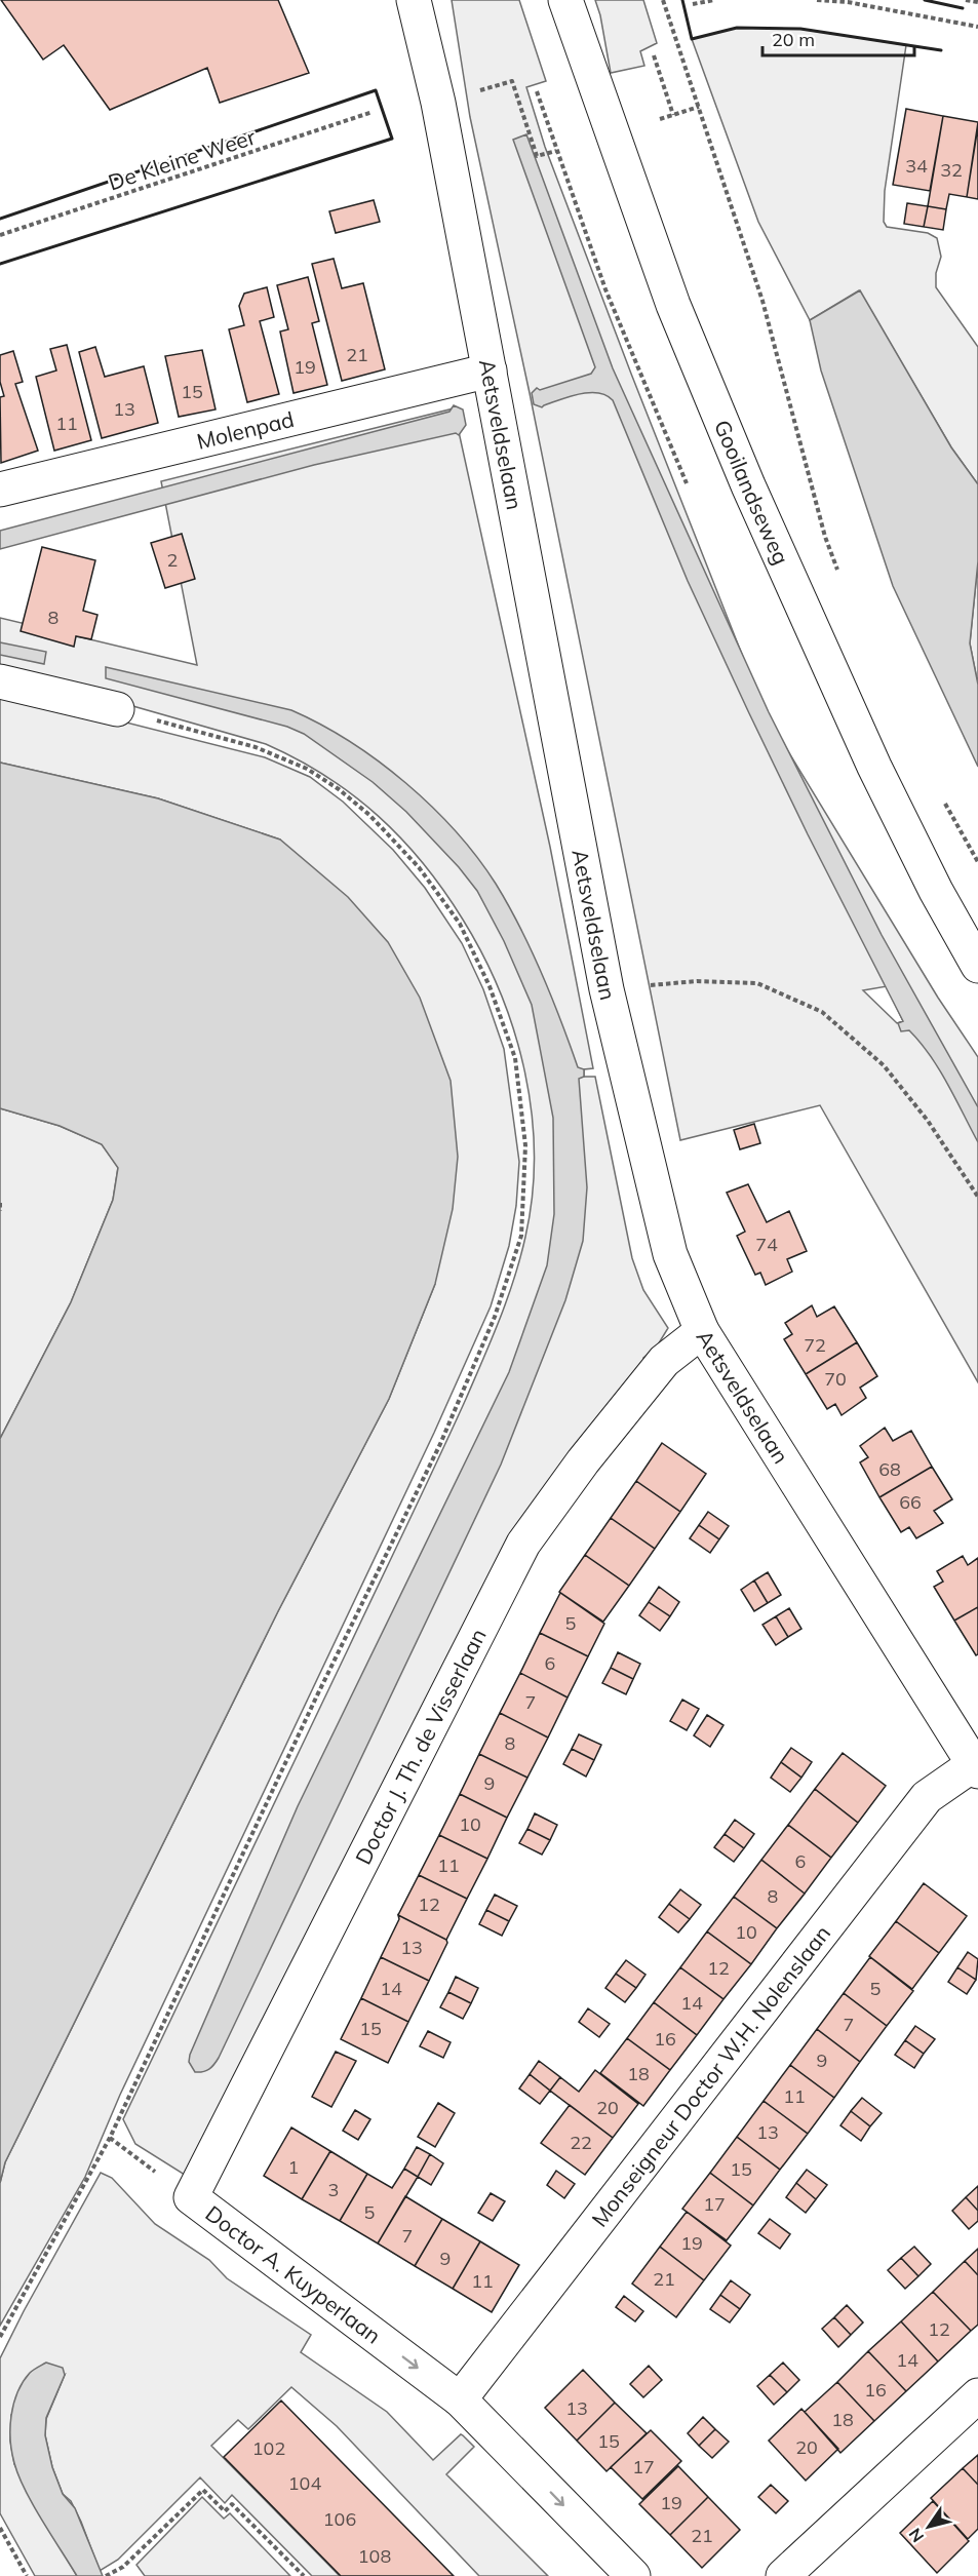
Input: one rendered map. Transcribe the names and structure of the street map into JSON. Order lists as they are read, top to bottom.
{
  "streets": {
    "street": [
      "Molenpad",
      "Aetsveldselaan",
      "Gooilandseweg",
      "Doctor J. Th. de Visserlaan",
      "Monseigneur Doctor W.H. Nolenslaan",
      "Doctor A. Kuyperlaan"
    ],
    "path": ["De Kleine Weer"]
  },
  "crossings": [
    ["Molenpad", "Aetsveldselaan"],
    ["Aetsveldselaan", "Doctor J. Th. de Visserlaan"],
    ["Aetsveldselaan", "Monseigneur Doctor W.H. Nolenslaan"],
    ["Doctor J. Th. de Visserlaan", "Doctor A. Kuyperlaan"],
    ["Monseigneur Doctor W.H. Nolenslaan", "Doctor A. Kuyperlaan"]
  ],
  "one_way": ["Doctor A. Kuyperlaan"],
  "house_numbers": [
    "34",
    "32",
    "21",
    "19",
    "15",
    "13",
    "11",
    "2",
    "8",
    "74",
    "72",
    "70",
    "68",
    "66",
    "5",
    "6",
    "7",
    "8",
    "9",
    "10",
    "6",
    "11",
    "8",
    "12",
    "10",
    "13",
    "12",
    "14",
    "5",
    "14",
    "7",
    "15",
    "16",
    "9",
    "18",
    "11",
    "20",
    "13",
    "22",
    "1",
    "15",
    "3",
    "17",
    "5",
    "7",
    "19",
    "9",
    "21",
    "11",
    "12",
    "14",
    "16",
    "13",
    "18",
    "15",
    "20",
    "102",
    "17",
    "104",
    "19",
    "106",
    "21",
    "108"
  ],
  "scale_bar": "20 m",
  "north": "bottom left"
}
